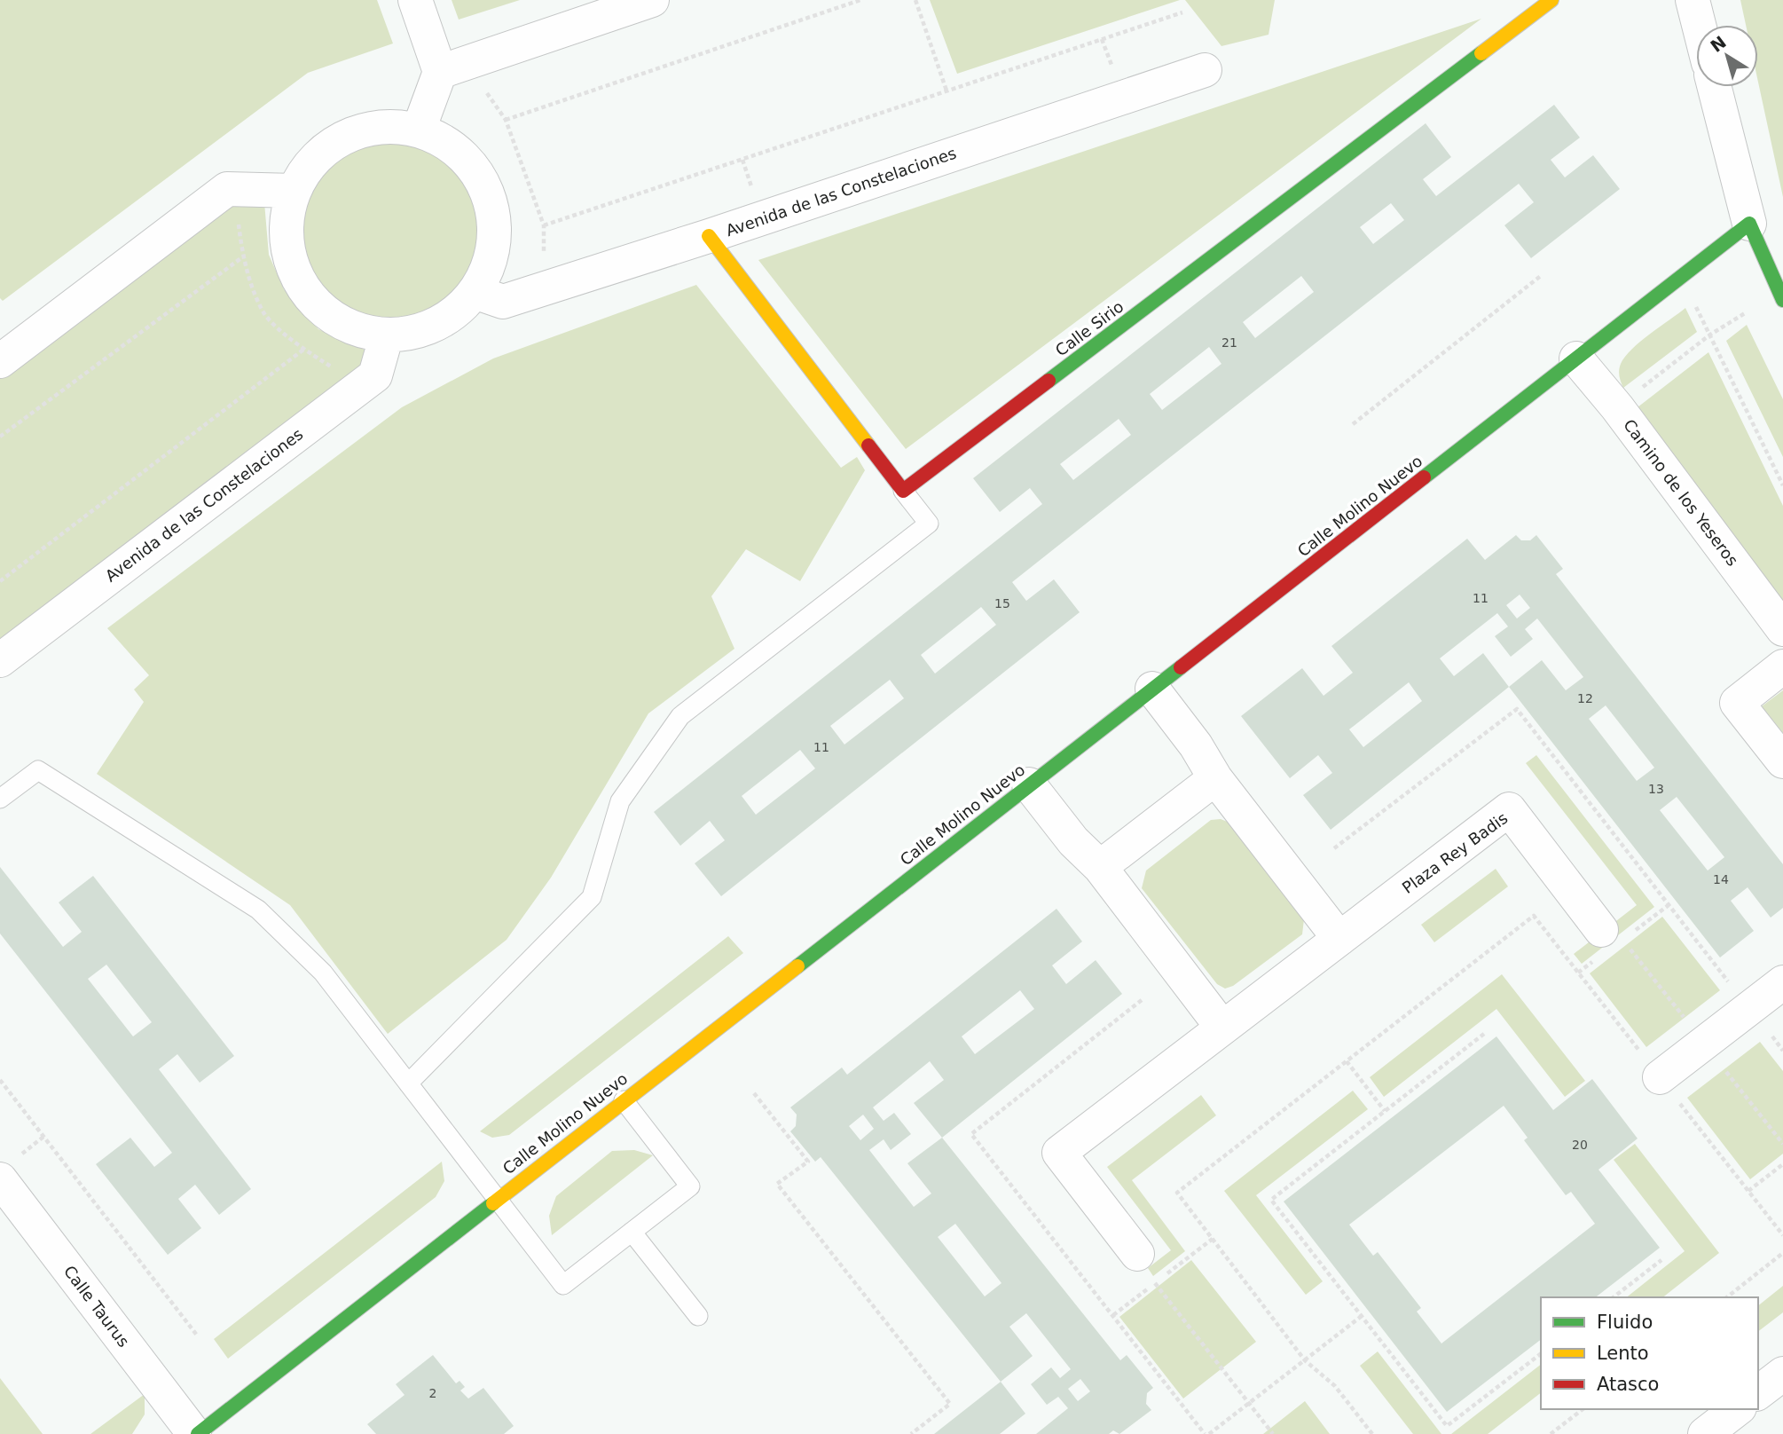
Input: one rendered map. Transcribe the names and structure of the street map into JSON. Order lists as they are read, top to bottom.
{
  "streets": {
    "street": [
      "Avenida de las Constelaciones",
      "Calle Sirio",
      "Camino de los Yeseros",
      "Calle Molino Nuevo",
      "Plaza Rey Badis",
      "Calle Taurus"
    ]
  },
  "crossings": [
    ["Camino de los Yeseros", "Calle Molino Nuevo"],
    ["Calle Molino Nuevo", "Calle Taurus"]
  ],
  "house_numbers": [
    "21",
    "11",
    "15",
    "12",
    "11",
    "13",
    "14",
    "20",
    "2"
  ],
  "legend": ["Fluido", "Lento", "Atasco"],
  "north": "top left"
}
